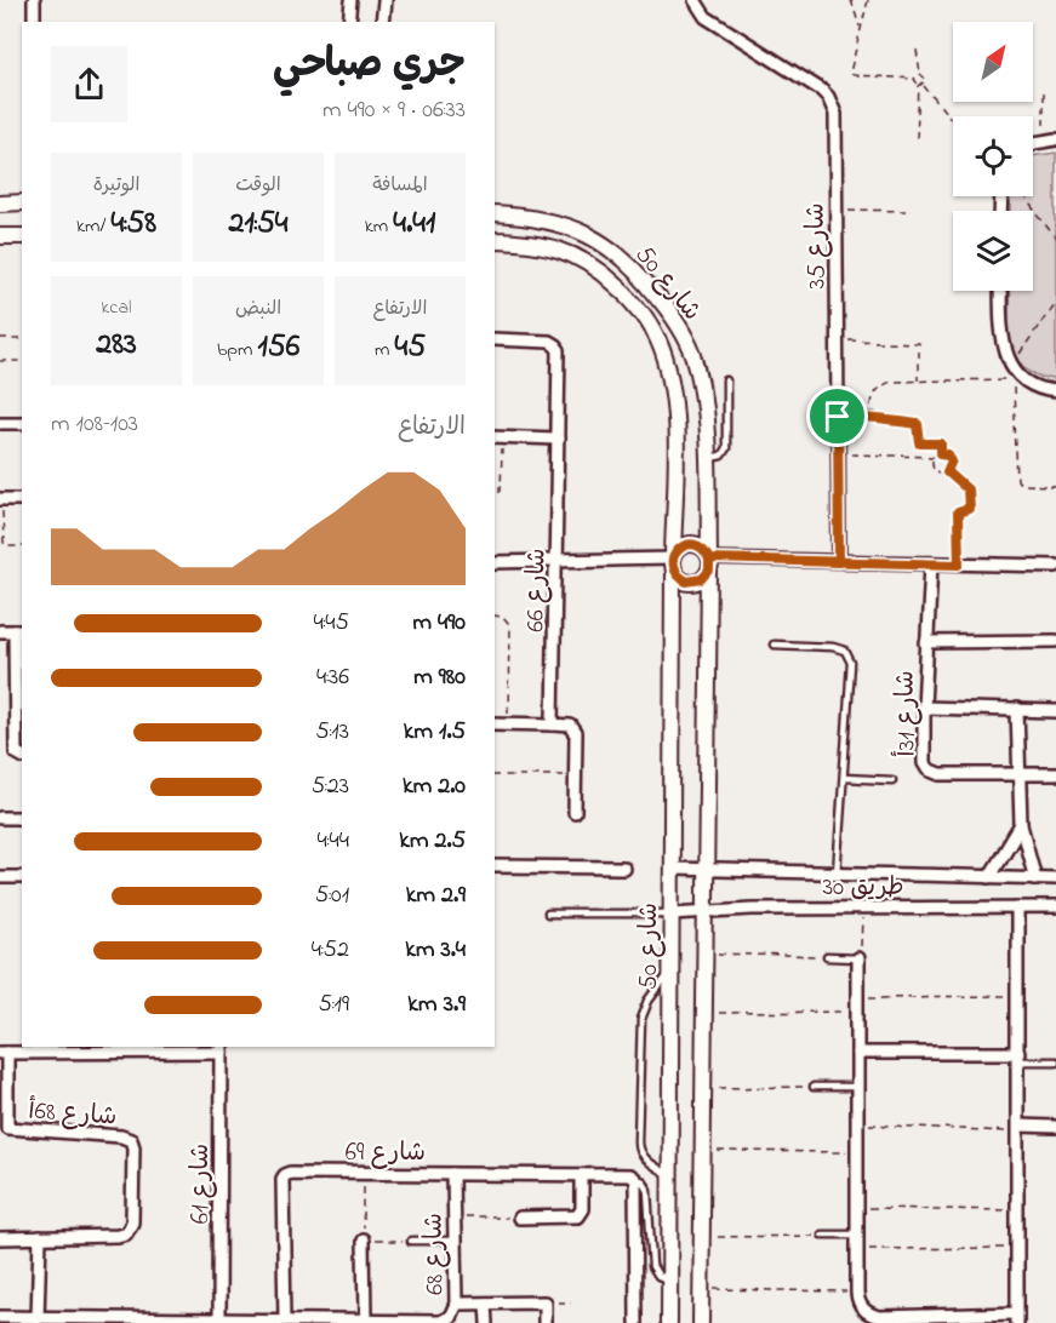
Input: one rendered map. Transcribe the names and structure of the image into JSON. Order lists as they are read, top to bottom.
{
  "streets": {
    "street": [
      "شارع 35",
      "شارع 50",
      "شارع 66",
      "شارع 31أ",
      "طريق 30",
      "شارع 68أ",
      "شارع 69",
      "شارع 61",
      "شارع 68"
    ]
  },
  "crossings": [
    ["شارع 50", "طريق 30"],
    ["شارع 69", "شارع 68"],
    ["شارع 61", "شارع 68"]
  ],
  "north": "top right",
  "page": {
    "heading": ["جري صباحي", "06:33 · 9 × 490 m"],
    "stats": [
      ["المسافة", "4.41 km"],
      ["الوقت", "21:54"],
      ["الوتيرة", "4:58 /km"],
      ["الارتفاع", "45 m"],
      ["النبض", "156 bpm"],
      ["kcal", "283"]
    ],
    "chart": ["الارتفاع", "103–108 m"],
    "list": [
      {
        "name": "490 m",
        "note": "4:45"
      },
      {
        "name": "980 m",
        "note": "4:36"
      },
      {
        "name": "1.5 km",
        "note": "5:13"
      },
      {
        "name": "2.0 km",
        "note": "5:23"
      },
      {
        "name": "2.5 km",
        "note": "4:44"
      },
      {
        "name": "2.9 km",
        "note": "5:01"
      },
      {
        "name": "3.4 km",
        "note": "4:52"
      },
      {
        "name": "3.9 km",
        "note": "5:19"
      }
    ]
  }
}
